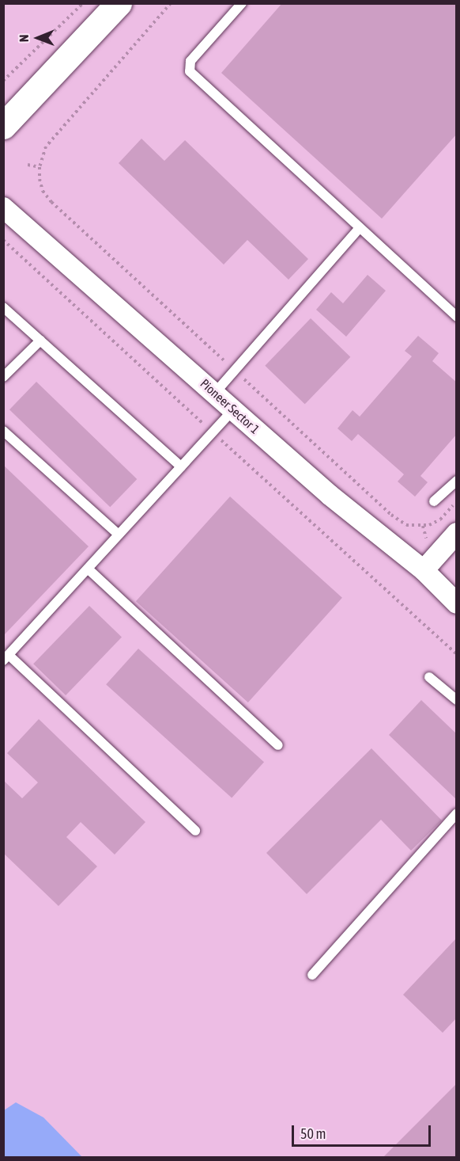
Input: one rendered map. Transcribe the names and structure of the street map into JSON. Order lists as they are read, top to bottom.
{
  "streets": {
    "street": ["Pioneer Sector 1"]
  },
  "scale_bar": "50 m",
  "north": "left"
}
